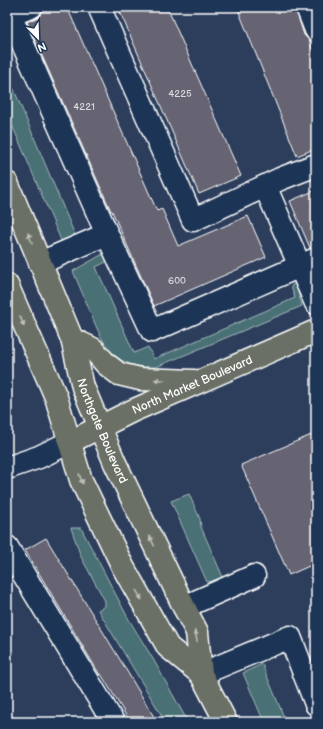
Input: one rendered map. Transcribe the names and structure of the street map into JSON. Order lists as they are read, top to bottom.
{
  "streets": {
    "main road": ["North Market Boulevard", "Northgate Boulevard"]
  },
  "crossings": [
    ["North Market Boulevard", "Northgate Boulevard"]
  ],
  "house_numbers": ["4225", "4221", "600"],
  "north": "bottom right"
}
